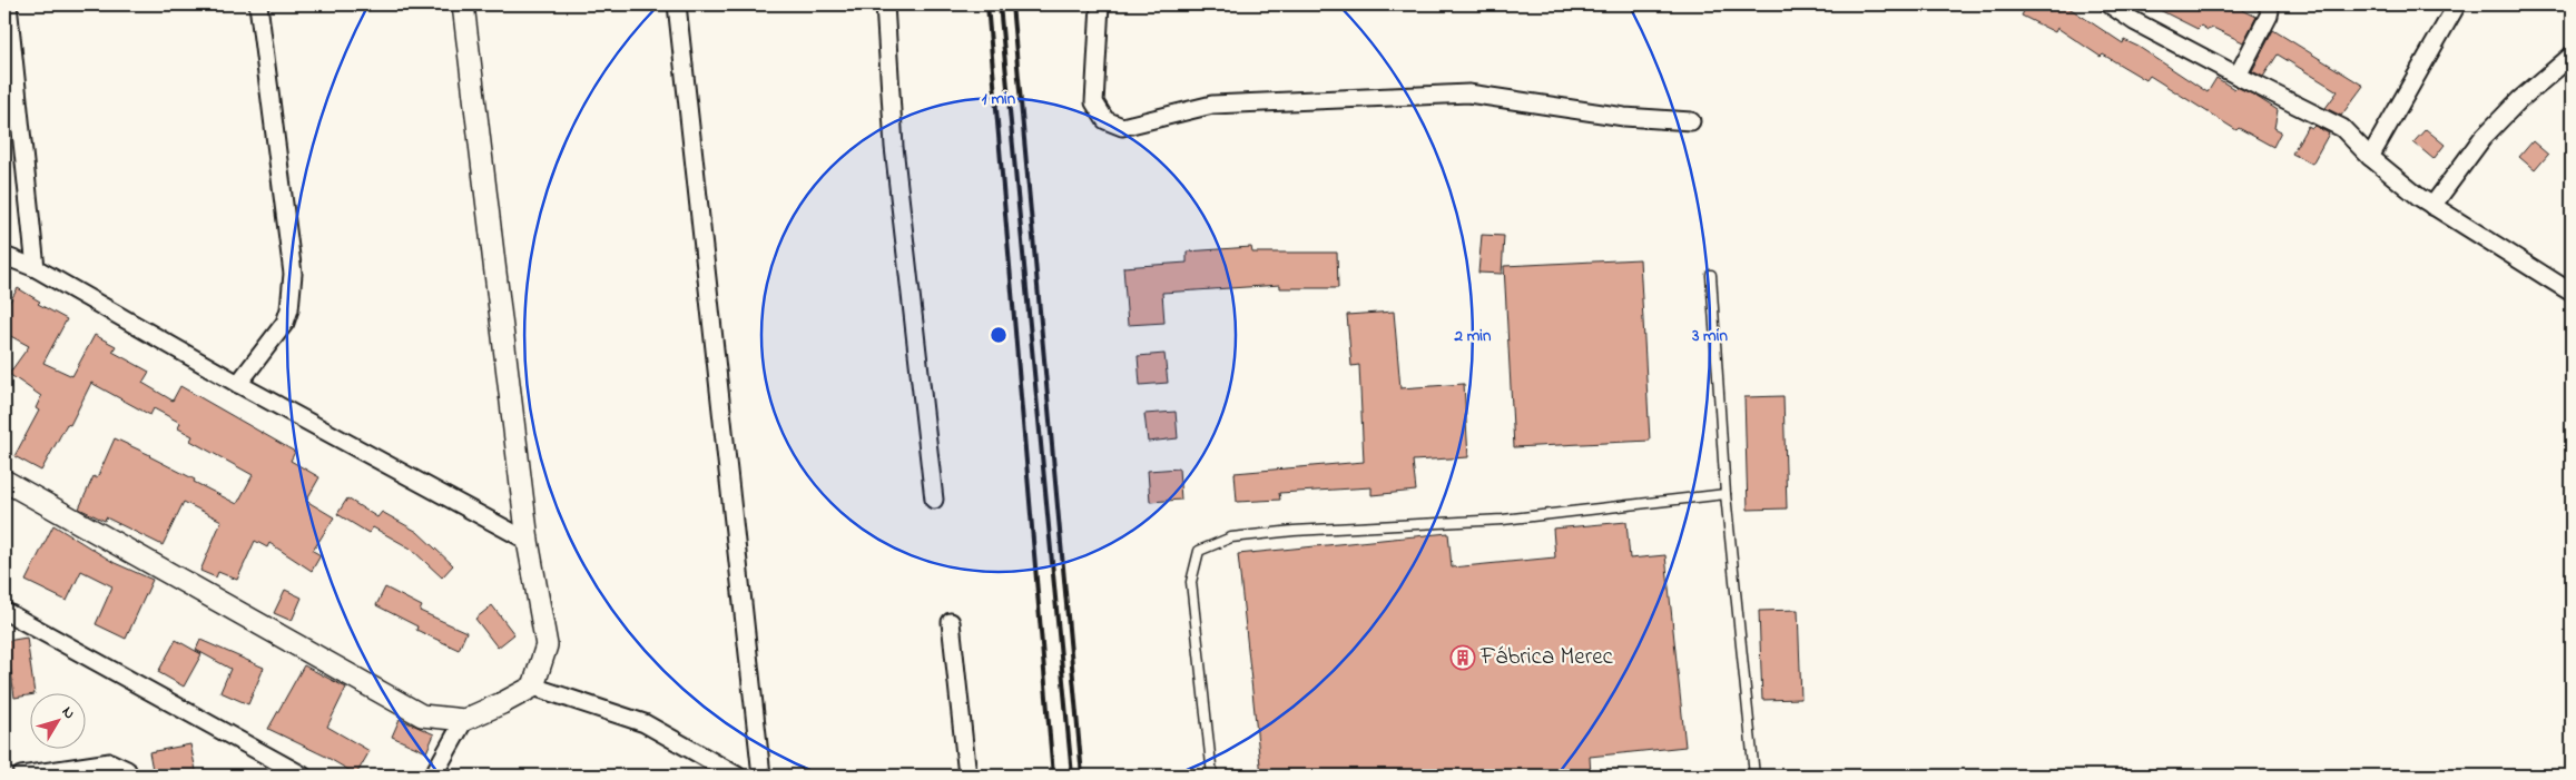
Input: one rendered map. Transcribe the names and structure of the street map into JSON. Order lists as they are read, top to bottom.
{
  "places": {
    "building": ["Fábrica Merec"]
  },
  "north": "top right",
  "rings": ["1 min", "2 min", "3 min"]
}
